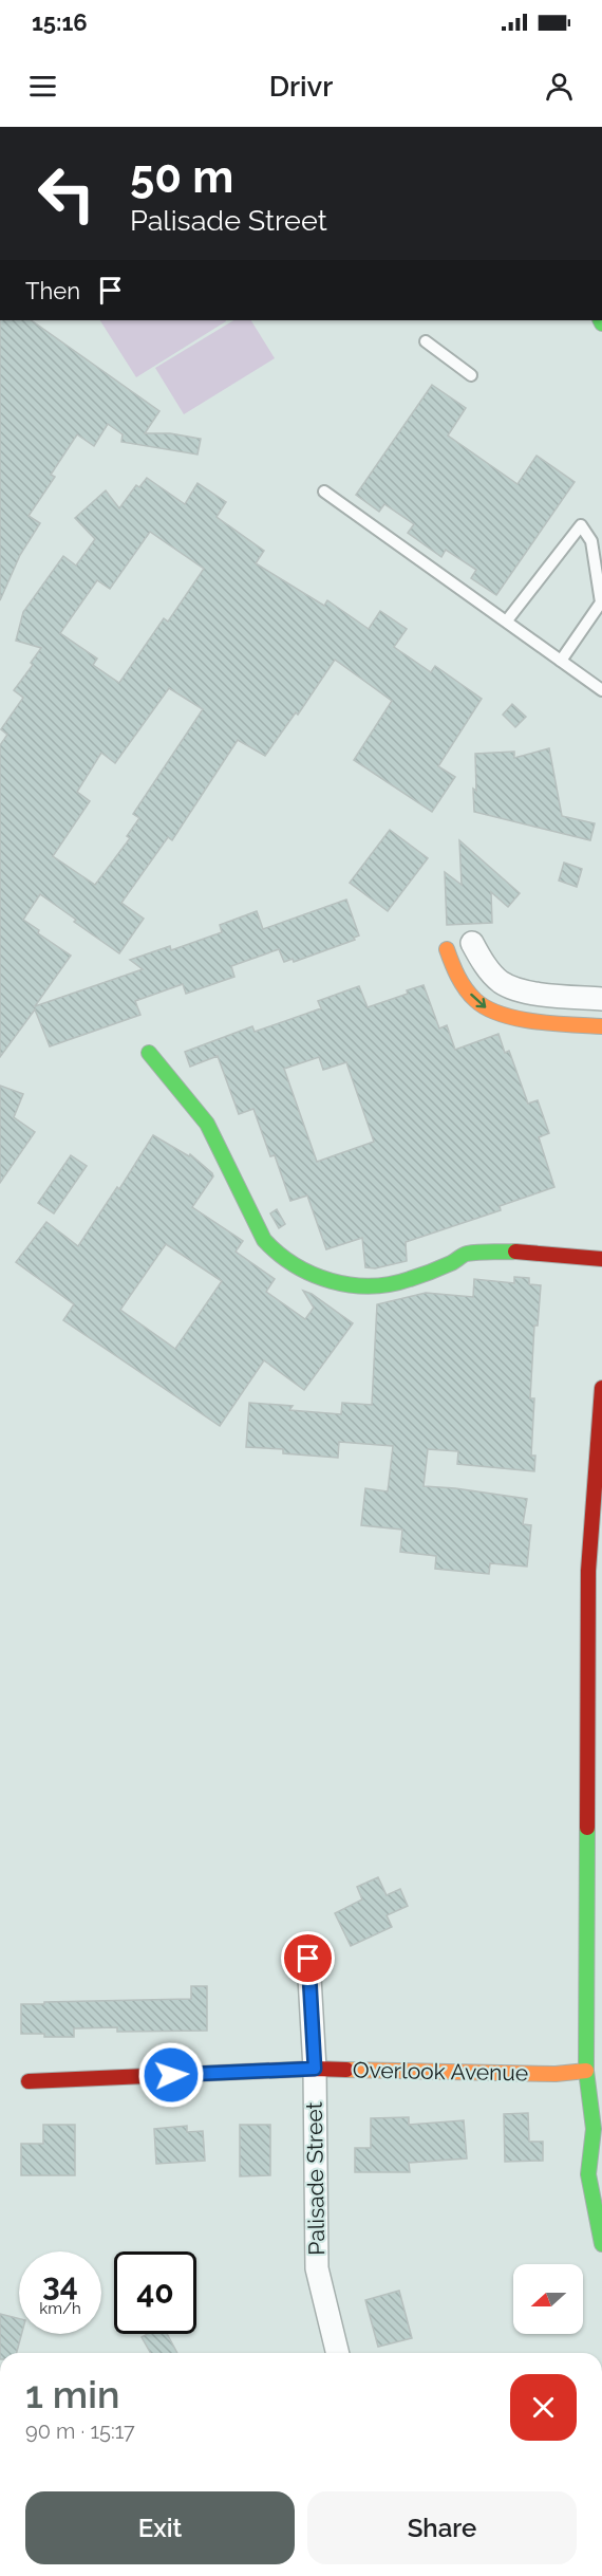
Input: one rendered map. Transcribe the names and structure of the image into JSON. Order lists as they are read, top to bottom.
{
  "streets": {
    "street": ["Overlook Avenue", "Palisade Street"]
  },
  "crossings": [
    ["Overlook Avenue", "Palisade Street"]
  ],
  "north": "left",
  "page": {
    "status": "15:16",
    "header": "Drivr",
    "turn": ["50 m", "Palisade Street"],
    "then": "Then",
    "speed": "34 km/h",
    "limit": "40",
    "heading": ["1 min", "90 m · 15:17"],
    "buttons": ["Exit", "Share"]
  }
}
